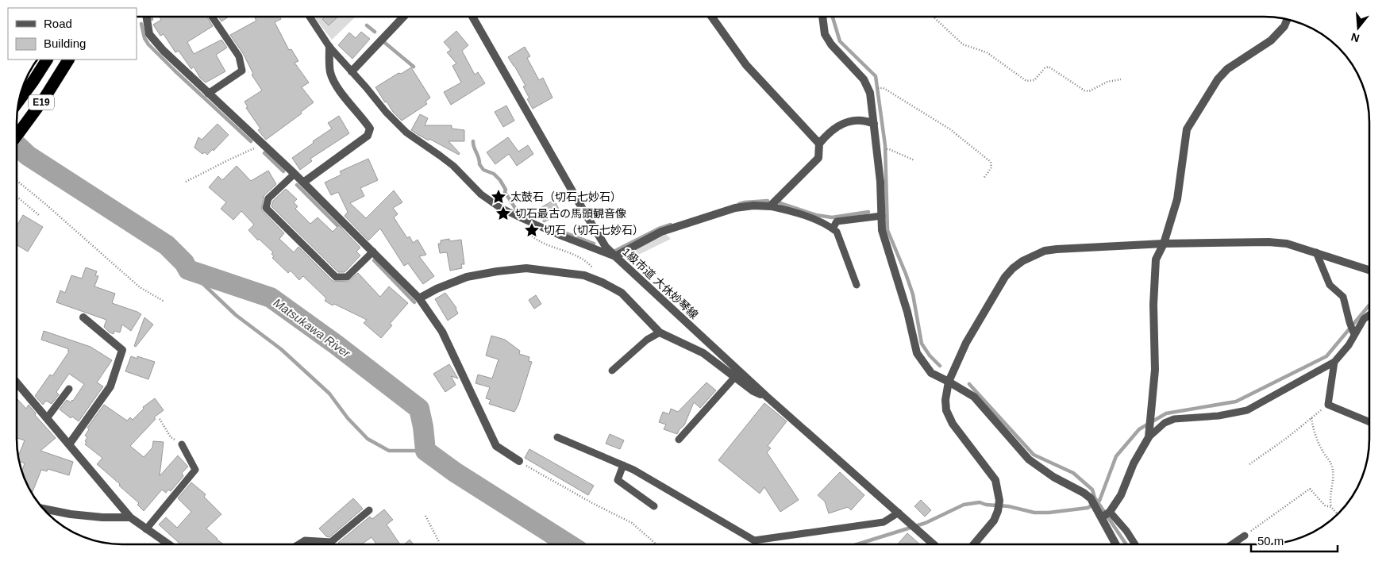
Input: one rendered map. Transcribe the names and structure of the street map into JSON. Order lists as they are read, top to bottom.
{
  "streets": {
    "highway": ["E19"],
    "street": ["1級市道 大休妙琴線"]
  },
  "water": ["Matsukawa River"],
  "places": {
    "place": ["太鼓石（切石七妙石）", "切石最古の馬頭観音像", "切石（切石七妙石）"]
  },
  "legend": ["Road", "Building"],
  "scale_bar": "50 m",
  "north": "bottom"
}
